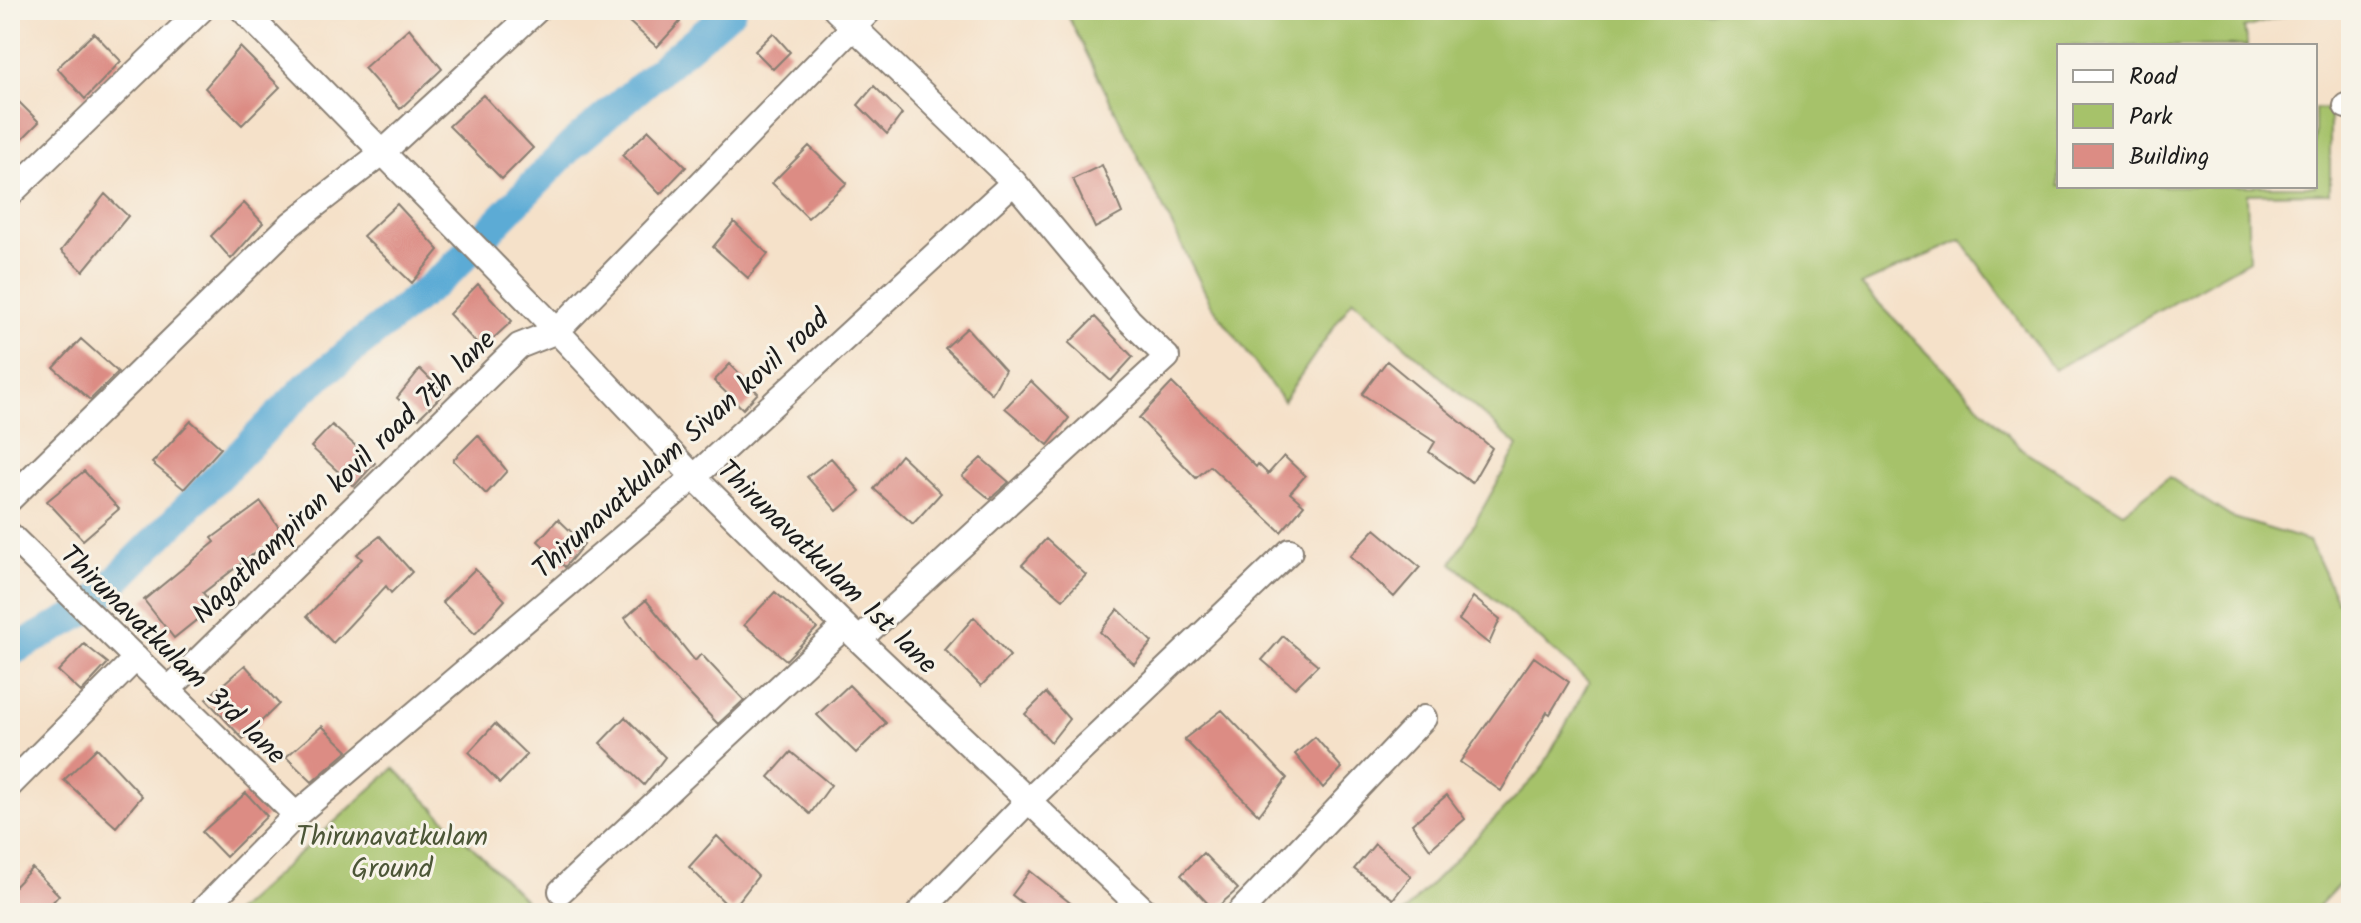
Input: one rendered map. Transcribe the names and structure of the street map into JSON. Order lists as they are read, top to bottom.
{
  "streets": {
    "street": [
      "Thirunavatkulam Sivan kovil road",
      "Nagathampiran kovil road 7th lane",
      "Thirunavatkulam 1st lane",
      "Thirunavatkulam 3rd lane"
    ]
  },
  "crossings": [
    ["Thirunavatkulam Sivan kovil road", "Thirunavatkulam 1st lane"],
    ["Thirunavatkulam Sivan kovil road", "Thirunavatkulam 3rd lane"],
    ["Nagathampiran kovil road 7th lane", "Thirunavatkulam 1st lane"],
    ["Nagathampiran kovil road 7th lane", "Thirunavatkulam 3rd lane"]
  ],
  "parks": ["Thirunavatkulam Ground"],
  "legend": ["Road", "Park", "Building"]
}
